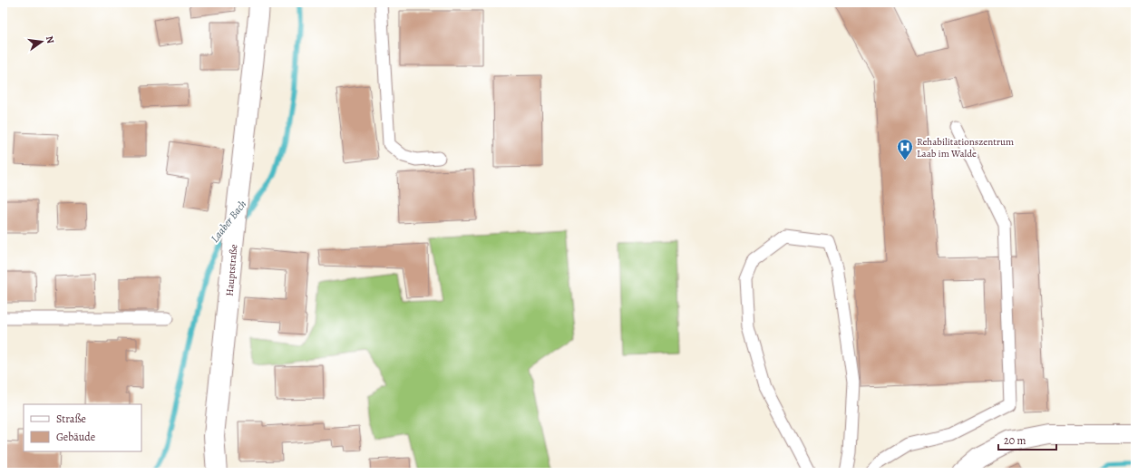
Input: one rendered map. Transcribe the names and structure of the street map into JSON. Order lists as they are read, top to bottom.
{
  "streets": {
    "street": ["Hauptstraße"]
  },
  "water": ["Laaber Bach"],
  "places": {
    "hospital": ["Rehabilitationszentrum Laab im Walde"]
  },
  "legend": ["Straße", "Gebäude"],
  "scale_bar": "20 m",
  "north": "right"
}
